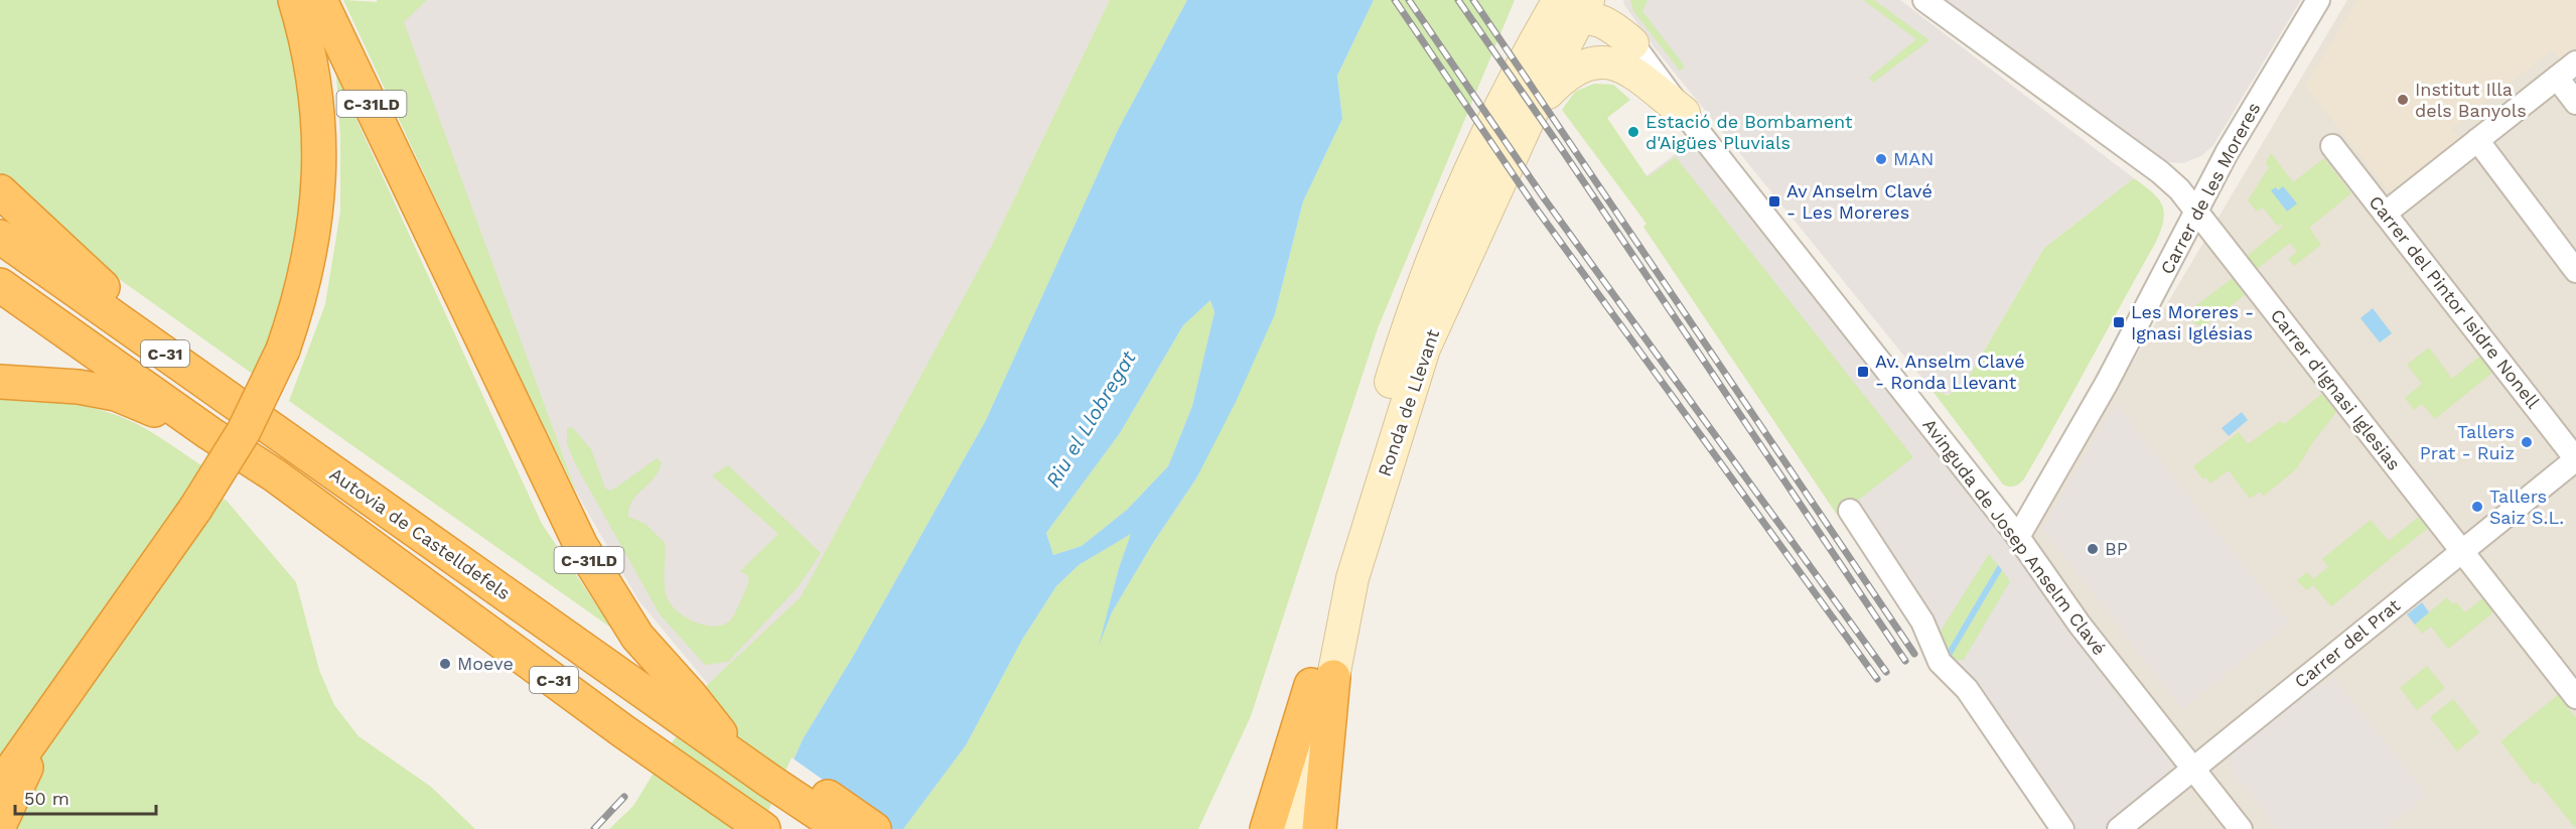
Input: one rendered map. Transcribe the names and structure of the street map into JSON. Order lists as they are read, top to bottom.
{
  "streets": {
    "highway": ["C-31LD", "C-31", "Autovia de Castelldefels"],
    "main road": ["Ronda de Llevant"],
    "street": [
      "Carrer de les Moreres",
      "Carrer del Pintor Isidre Nonell",
      "Carrer d'Ignasi Iglesias",
      "Avinguda de Josep Anselm Clavé",
      "Carrer del Prat"
    ]
  },
  "crossings": [
    ["C-31LD", "Autovia de Castelldefels"],
    ["Carrer de les Moreres", "Carrer d'Ignasi Iglesias"],
    ["Carrer de les Moreres", "Avinguda de Josep Anselm Clavé"],
    ["Carrer del Pintor Isidre Nonell", "Carrer del Prat"],
    ["Carrer d'Ignasi Iglesias", "Carrer del Prat"],
    ["Avinguda de Josep Anselm Clavé", "Carrer del Prat"]
  ],
  "water": ["Riu el Llobregat"],
  "places": {
    "other": [
      "Institut Illa dels Banyols",
      "Estació de Bombament d'Aigües Pluvials",
      "MAN",
      "Tallers Prat - Ruiz",
      "Tallers Saiz S.L.",
      "BP",
      "Moeve"
    ],
    "transit": ["Av Anselm Clavé - Les Moreres", "Les Moreres - Ignasi Iglésias", "Av. Anselm Clavé - Ronda Llevant"]
  },
  "scale_bar": "50 m"
}
